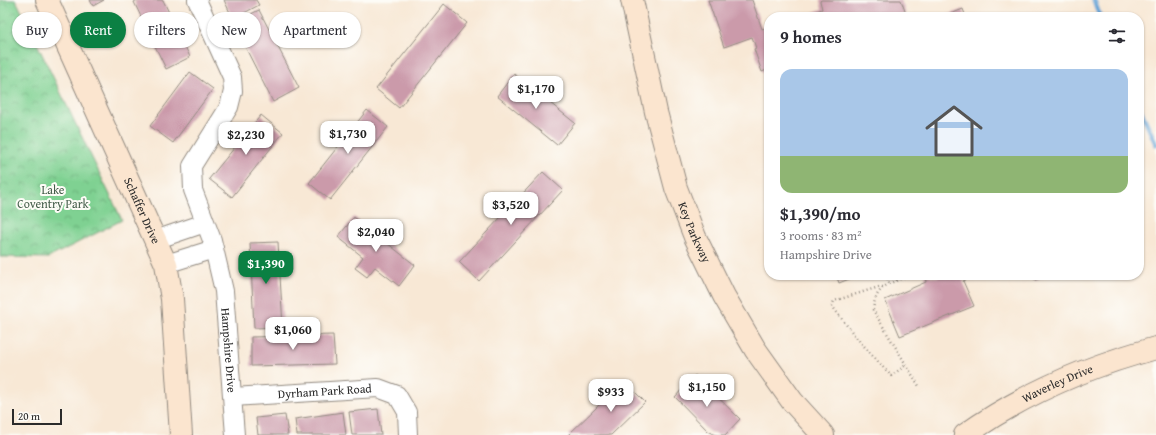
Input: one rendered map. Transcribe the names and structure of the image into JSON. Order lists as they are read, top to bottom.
{
  "streets": {
    "street": [
      "Schaffer Drive",
      "Key Parkway",
      "Hampshire Drive",
      "Waverley Drive",
      "Dyrham Park Road"
    ]
  },
  "crossings": [
    ["Hampshire Drive", "Dyrham Park Road"]
  ],
  "parks": ["Lake Coventry Park"],
  "scale_bar": "20 m",
  "page": {
    "chip": [
      "Buy",
      "Rent",
      "Filters",
      "New",
      "Apartment"
    ],
    "heading": "9 homes",
    "list": [
      {
        "name": "$1,390/mo",
        "note": "3 rooms · 83 m² · Hampshire Drive"
      }
    ],
    "price": [
      "$1,170",
      "$1,730",
      "$2,230",
      "$3,520",
      "$2,040",
      "$1,390",
      "$1,060",
      "$1,150",
      "$933"
    ],
    "scale": "20 m"
  }
}
